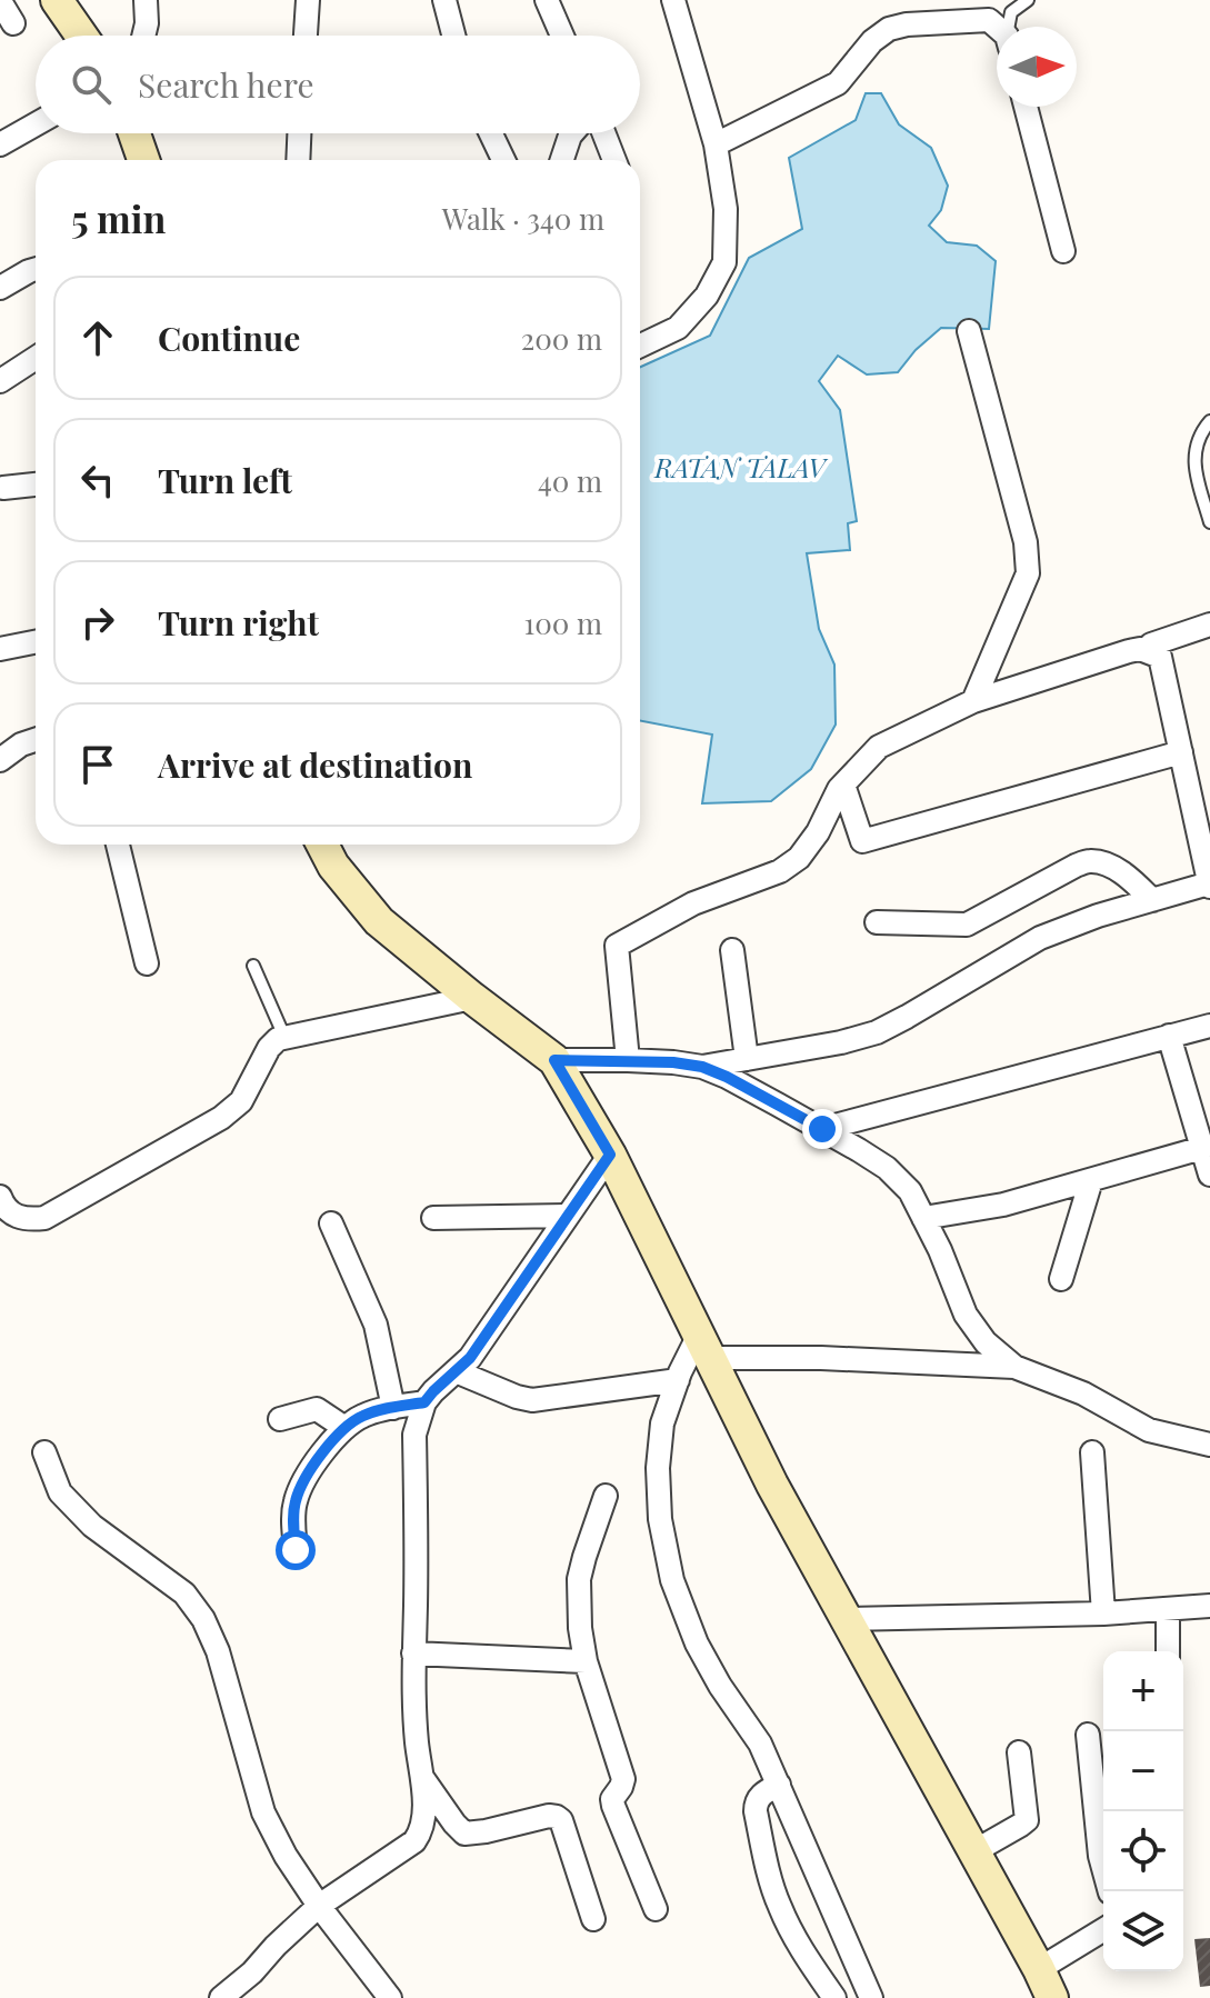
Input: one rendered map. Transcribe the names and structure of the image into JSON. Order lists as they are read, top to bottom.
{
  "water": ["RATAN TALAV"],
  "north": "right",
  "page": {
    "search": "Search here",
    "heading": ["5 min", "Walk · 340 m"],
    "list": [
      ["Continue", "200 m"],
      ["Turn left", "40 m"],
      ["Turn right", "100 m"],
      "Arrive at destination"
    ],
    "map_buttons": ["+", "−"]
  }
}
